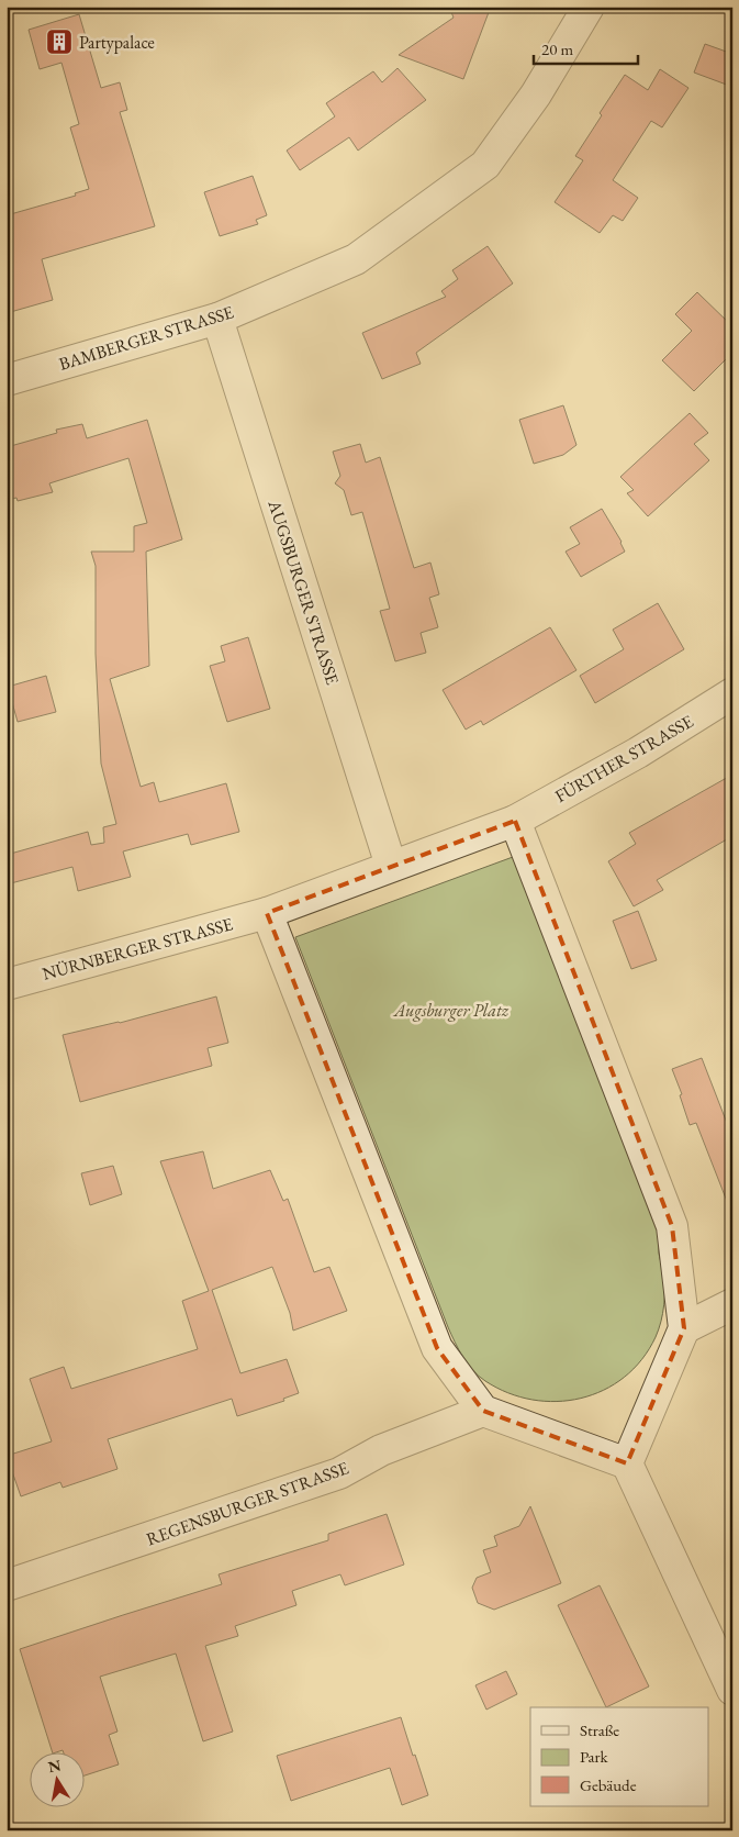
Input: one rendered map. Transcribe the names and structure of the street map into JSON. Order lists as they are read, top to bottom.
{
  "streets": {
    "street": [
      "BAMBERGER STRASSE",
      "AUGSBURGER STRASSE",
      "FÜRTHER STRASSE",
      "NÜRNBERGER STRASSE",
      "REGENSBURGER STRASSE"
    ]
  },
  "crossings": [
    ["BAMBERGER STRASSE", "AUGSBURGER STRASSE"]
  ],
  "parks": ["Augsburger Platz"],
  "places": {
    "building": ["Partypalace"]
  },
  "legend": ["Straße", "Park", "Gebäude"],
  "scale_bar": "20 m",
  "north": "top"
}
